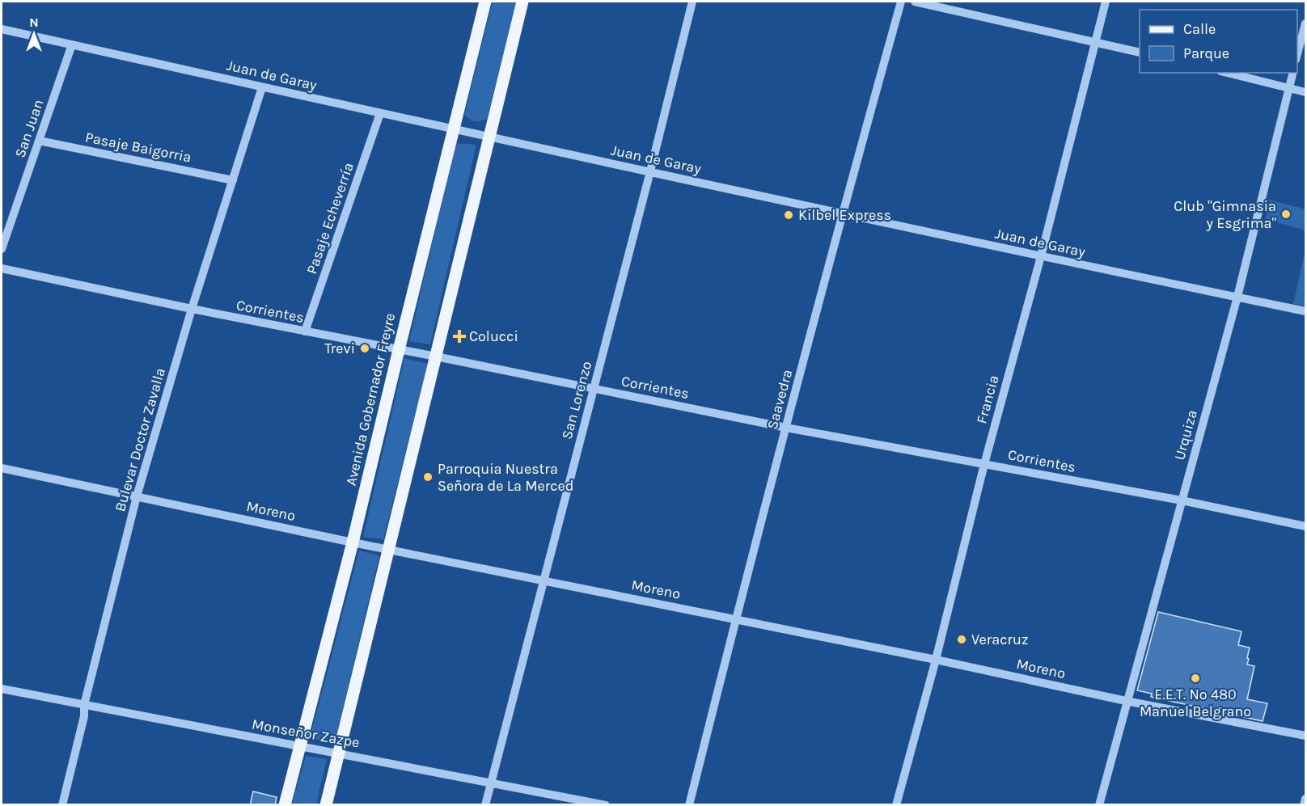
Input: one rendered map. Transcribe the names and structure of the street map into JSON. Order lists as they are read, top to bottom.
{
  "streets": {
    "main road": ["Avenida Gobernador Freyre"],
    "street": [
      "Juan de Garay",
      "San Juan",
      "Pasaje Baigorria",
      "Pasaje Echeverría",
      "Corrientes",
      "Saavedra",
      "Francia",
      "San Lorenzo",
      "Urquiza",
      "Bulevar Doctor Zavalla",
      "Moreno",
      "Monseñor Zazpe"
    ]
  },
  "crossings": [
    ["Juan de Garay", "San Juan"],
    ["Juan de Garay", "Pasaje Echeverría"],
    ["Juan de Garay", "Avenida Gobernador Freyre"],
    ["Juan de Garay", "Saavedra"],
    ["Juan de Garay", "Francia"],
    ["Juan de Garay", "San Lorenzo"],
    ["Juan de Garay", "Urquiza"],
    ["Juan de Garay", "Bulevar Doctor Zavalla"],
    ["San Juan", "Pasaje Baigorria"],
    ["Pasaje Baigorria", "Bulevar Doctor Zavalla"],
    ["Pasaje Echeverría", "Corrientes"],
    ["Corrientes", "Avenida Gobernador Freyre"],
    ["Corrientes", "Saavedra"],
    ["Corrientes", "Francia"],
    ["Corrientes", "San Lorenzo"],
    ["Corrientes", "Urquiza"],
    ["Corrientes", "Bulevar Doctor Zavalla"],
    ["Avenida Gobernador Freyre", "Moreno"],
    ["Avenida Gobernador Freyre", "Monseñor Zazpe"],
    ["Saavedra", "Moreno"],
    ["Francia", "Moreno"],
    ["San Lorenzo", "Moreno"],
    ["San Lorenzo", "Monseñor Zazpe"],
    ["Urquiza", "Moreno"],
    ["Bulevar Doctor Zavalla", "Moreno"],
    ["Bulevar Doctor Zavalla", "Monseñor Zazpe"]
  ],
  "places": {
    "other": [
      "Club \"Gimnasia y Esgrima\"",
      "Kilbel Express",
      "Trevi",
      "Parroquia Nuestra Señora de La Merced",
      "Veracruz",
      "E.E.T. No 480 Manuel Belgrano"
    ],
    "health": ["Colucci"]
  },
  "legend": ["Calle", "Parque"],
  "north": "top"
}
